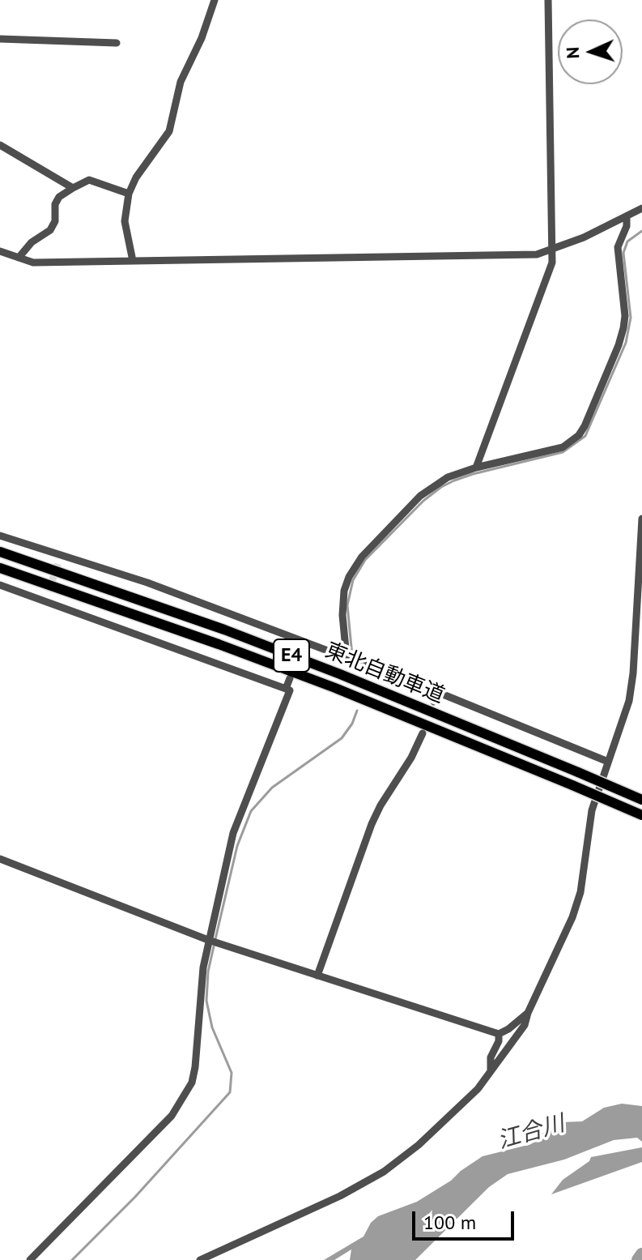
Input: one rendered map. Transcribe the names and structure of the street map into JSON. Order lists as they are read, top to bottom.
{
  "streets": {
    "highway": ["E4", "東北自動車道"]
  },
  "water": ["江合川"],
  "scale_bar": "100 m",
  "north": "left"
}
